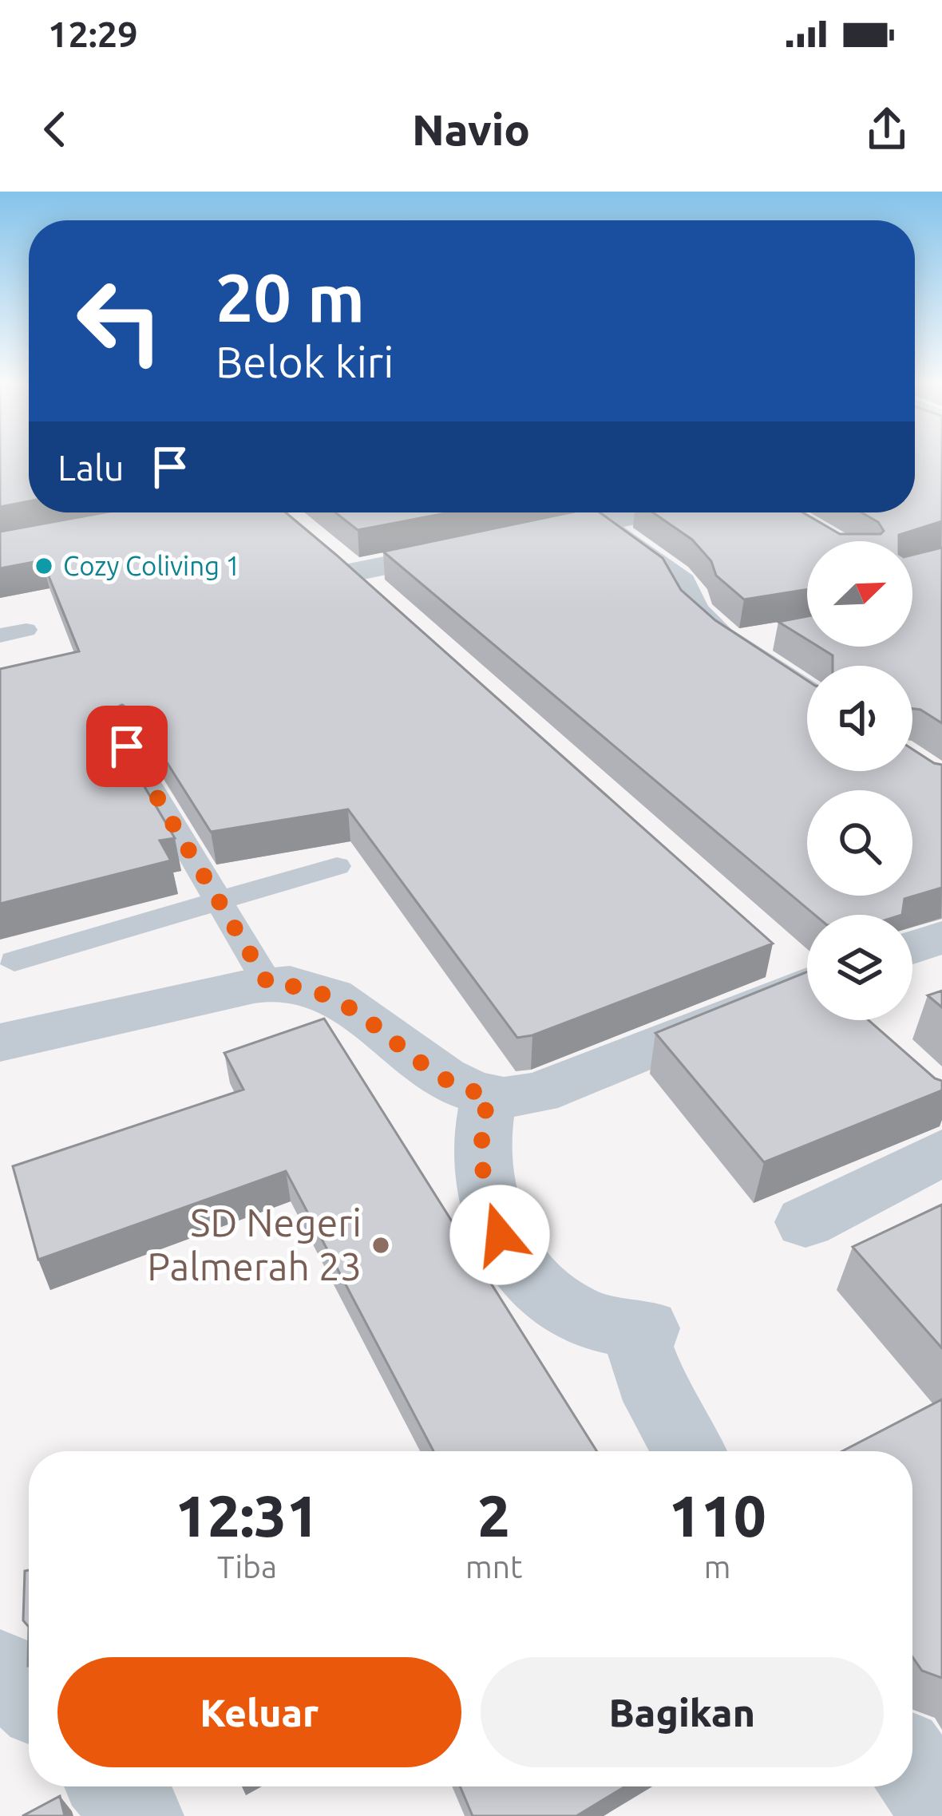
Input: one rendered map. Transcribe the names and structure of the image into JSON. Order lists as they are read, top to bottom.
{
  "places": ["Cozy Coliving 1", "SD Negeri Palmerah 23"],
  "north": "top right",
  "page": {
    "status": "12:29",
    "header": "Navio",
    "turn": ["20 m", "Belok kiri"],
    "then": "Lalu",
    "eta": [
      "12:31",
      "Tiba",
      "2",
      "mnt",
      "110",
      "m"
    ],
    "buttons": ["Keluar", "Bagikan"]
  }
}
